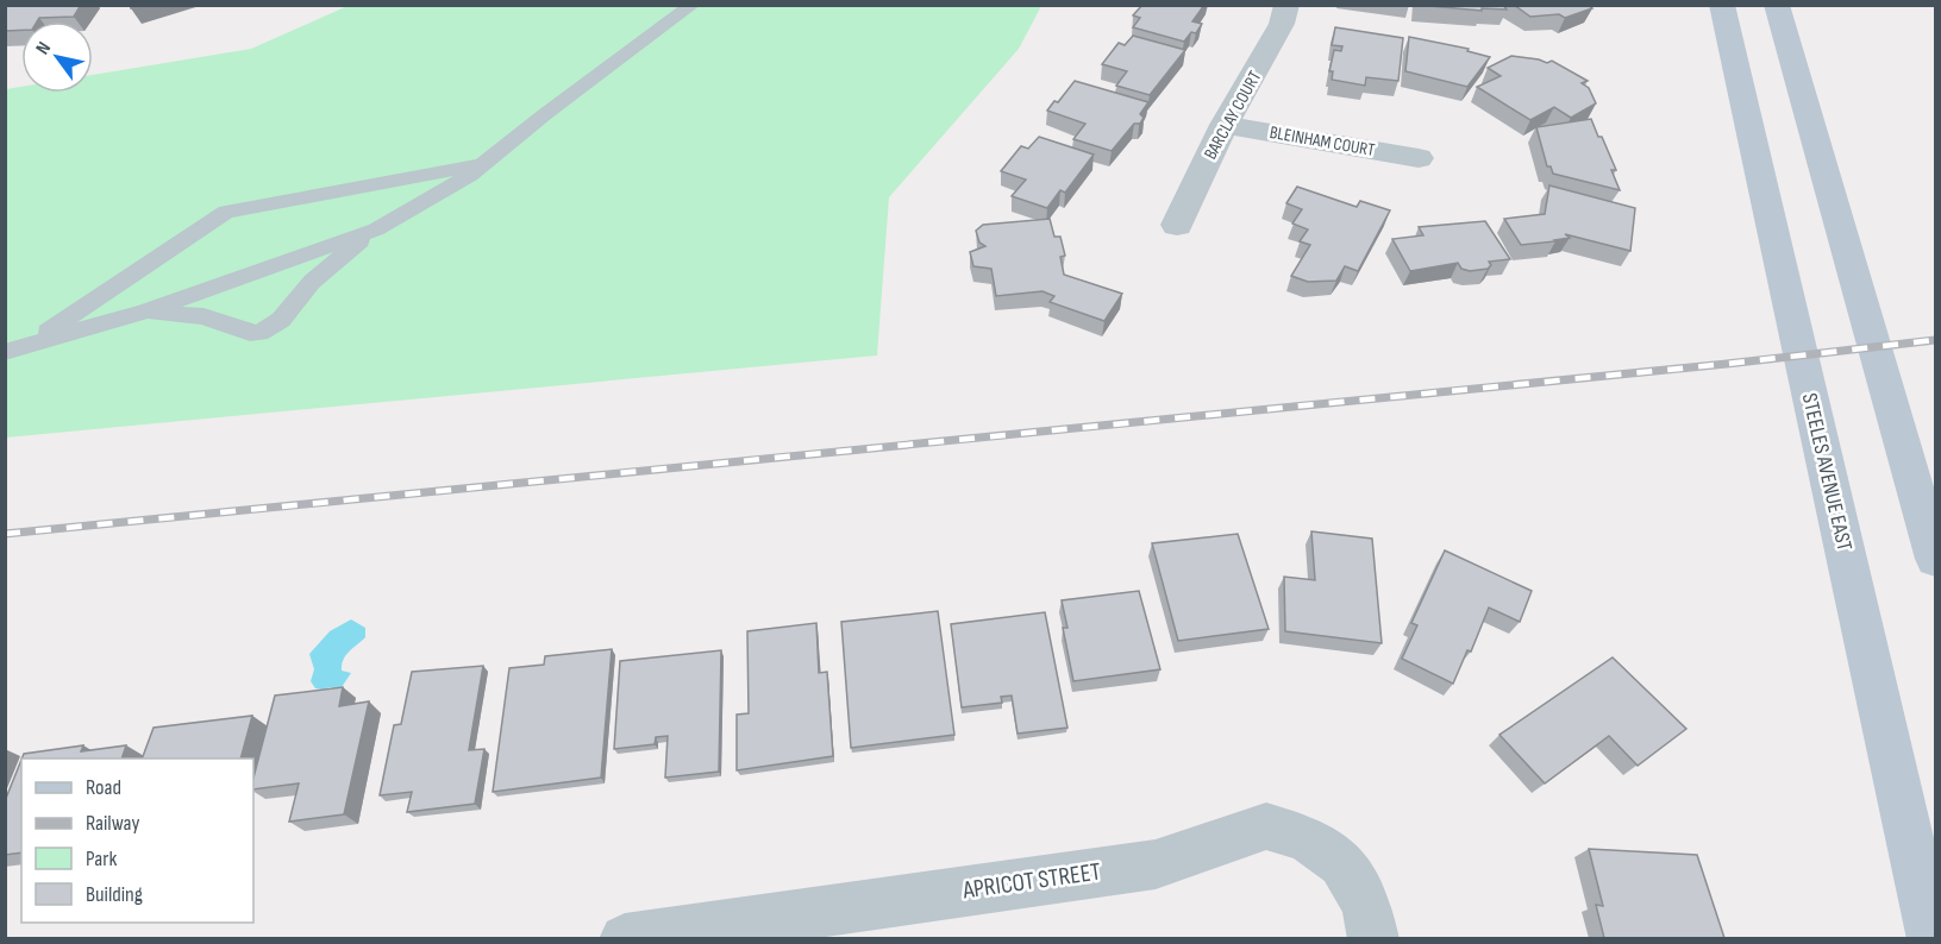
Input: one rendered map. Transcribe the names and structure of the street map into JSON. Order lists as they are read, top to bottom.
{
  "streets": {
    "main road": ["STEELES AVENUE EAST"],
    "street": ["BARCLAY COURT", "BLEINHAM COURT", "APRICOT STREET"]
  },
  "crossings": [
    ["BARCLAY COURT", "BLEINHAM COURT"]
  ],
  "legend": [
    "Road",
    "Railway",
    "Park",
    "Building"
  ],
  "north": "top left"
}
